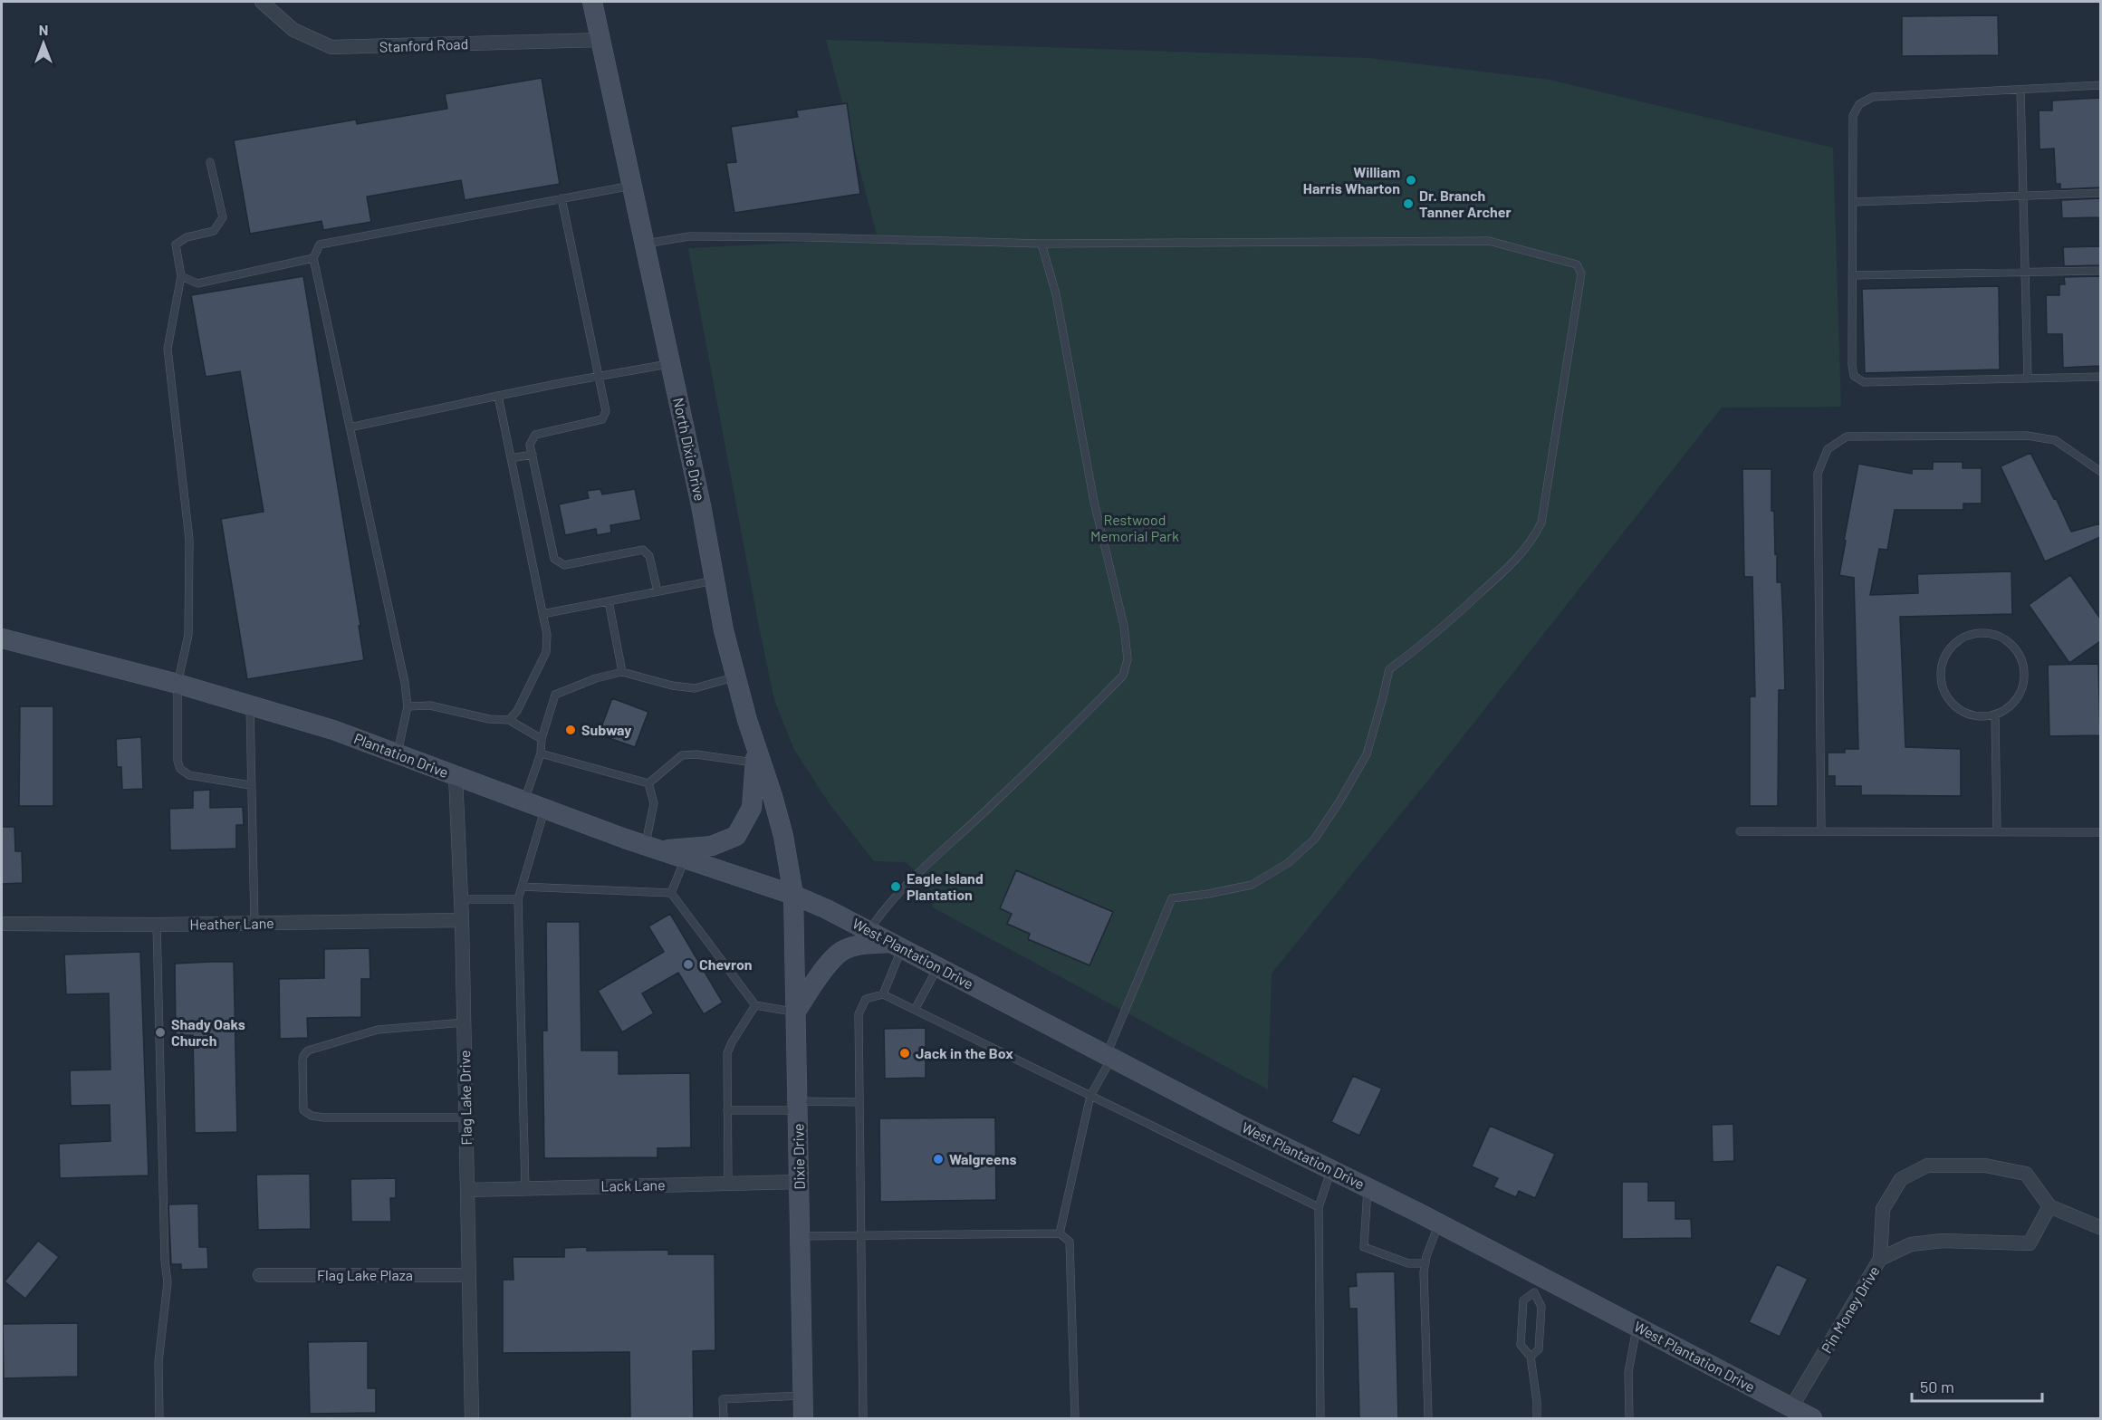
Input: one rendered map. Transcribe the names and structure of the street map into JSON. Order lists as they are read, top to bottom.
{
  "streets": {
    "main road": [
      "North Dixie Drive",
      "Plantation Drive",
      "West Plantation Drive",
      "Dixie Drive"
    ],
    "street": [
      "Stanford Road",
      "Heather Lane",
      "Flag Lake Drive",
      "Lack Lane",
      "Flag Lake Plaza",
      "Pin Money Drive"
    ]
  },
  "crossings": [
    ["Stanford Road", "North Dixie Drive"],
    ["North Dixie Drive", "Plantation Drive"],
    ["North Dixie Drive", "West Plantation Drive"],
    ["North Dixie Drive", "Dixie Drive"],
    ["Plantation Drive", "West Plantation Drive"],
    ["Plantation Drive", "Flag Lake Drive"],
    ["Plantation Drive", "Dixie Drive"],
    ["Heather Lane", "Flag Lake Drive"],
    ["West Plantation Drive", "Dixie Drive"],
    ["West Plantation Drive", "Pin Money Drive"],
    ["Flag Lake Drive", "Lack Lane"],
    ["Flag Lake Drive", "Flag Lake Plaza"],
    ["Dixie Drive", "Lack Lane"]
  ],
  "parks": ["Restwood Memorial Park"],
  "places": [
    "William Harris Wharton",
    "Dr. Branch Tanner Archer",
    "Subway",
    "Eagle Island Plantation",
    "Chevron",
    "Shady Oaks Church",
    "Jack in the Box",
    "Walgreens"
  ],
  "scale_bar": "50 m",
  "north": "top"
}
